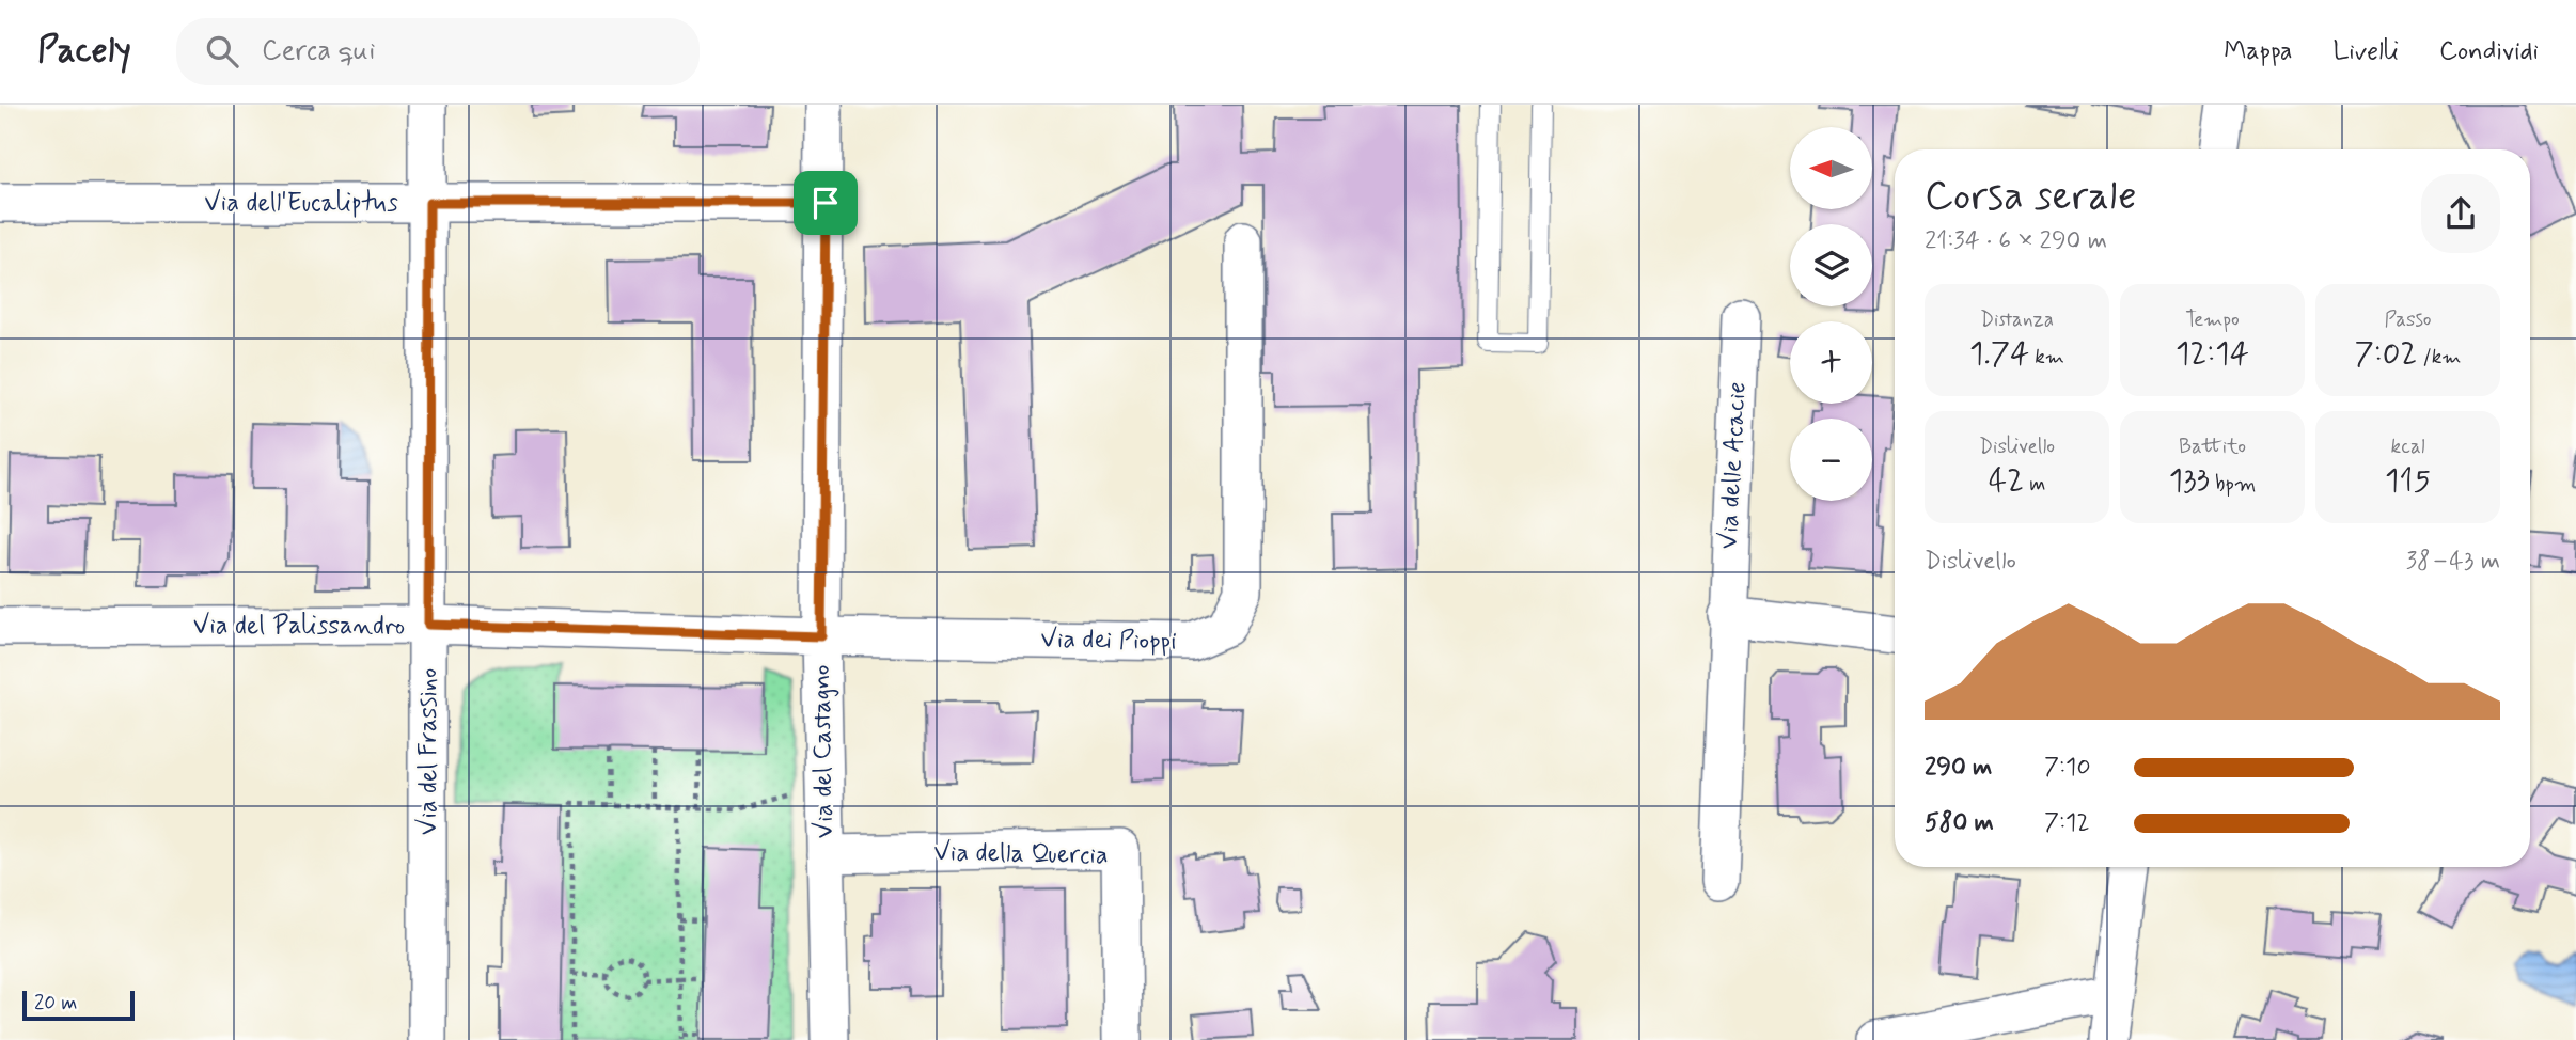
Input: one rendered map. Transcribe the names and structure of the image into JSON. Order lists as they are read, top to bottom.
{
  "streets": {
    "street": [
      "Via dell'Eucaliptus",
      "Via delle Acacie",
      "Via del Palissandro",
      "Via dei Pioppi",
      "Via del Frassino",
      "Via del Castagno",
      "Via della Quercia"
    ]
  },
  "crossings": [
    ["Via dell'Eucaliptus", "Via del Frassino"],
    ["Via dell'Eucaliptus", "Via del Castagno"],
    ["Via del Palissandro", "Via dei Pioppi"],
    ["Via del Palissandro", "Via del Frassino"],
    ["Via del Palissandro", "Via del Castagno"],
    ["Via dei Pioppi", "Via del Castagno"],
    ["Via del Castagno", "Via della Quercia"]
  ],
  "scale_bar": "20 m",
  "north": "left",
  "page": {
    "header": "Pacely",
    "search": "Cerca qui",
    "nav": ["Mappa", "Livelli", "Condividi"],
    "map_buttons": ["+", "−"],
    "heading": ["Corsa serale", "21:34 · 6 × 290 m"],
    "stats": [
      ["Distanza", "1.74 km"],
      ["Tempo", "12:14"],
      ["Passo", "7:02 /km"],
      ["Dislivello", "42 m"],
      ["Battito", "133 bpm"],
      ["kcal", "115"]
    ],
    "chart": ["Dislivello", "38–43 m"],
    "list": [
      {
        "name": "290 m",
        "note": "7:10"
      },
      {
        "name": "580 m",
        "note": "7:12"
      }
    ],
    "scale": "20 m"
  }
}
